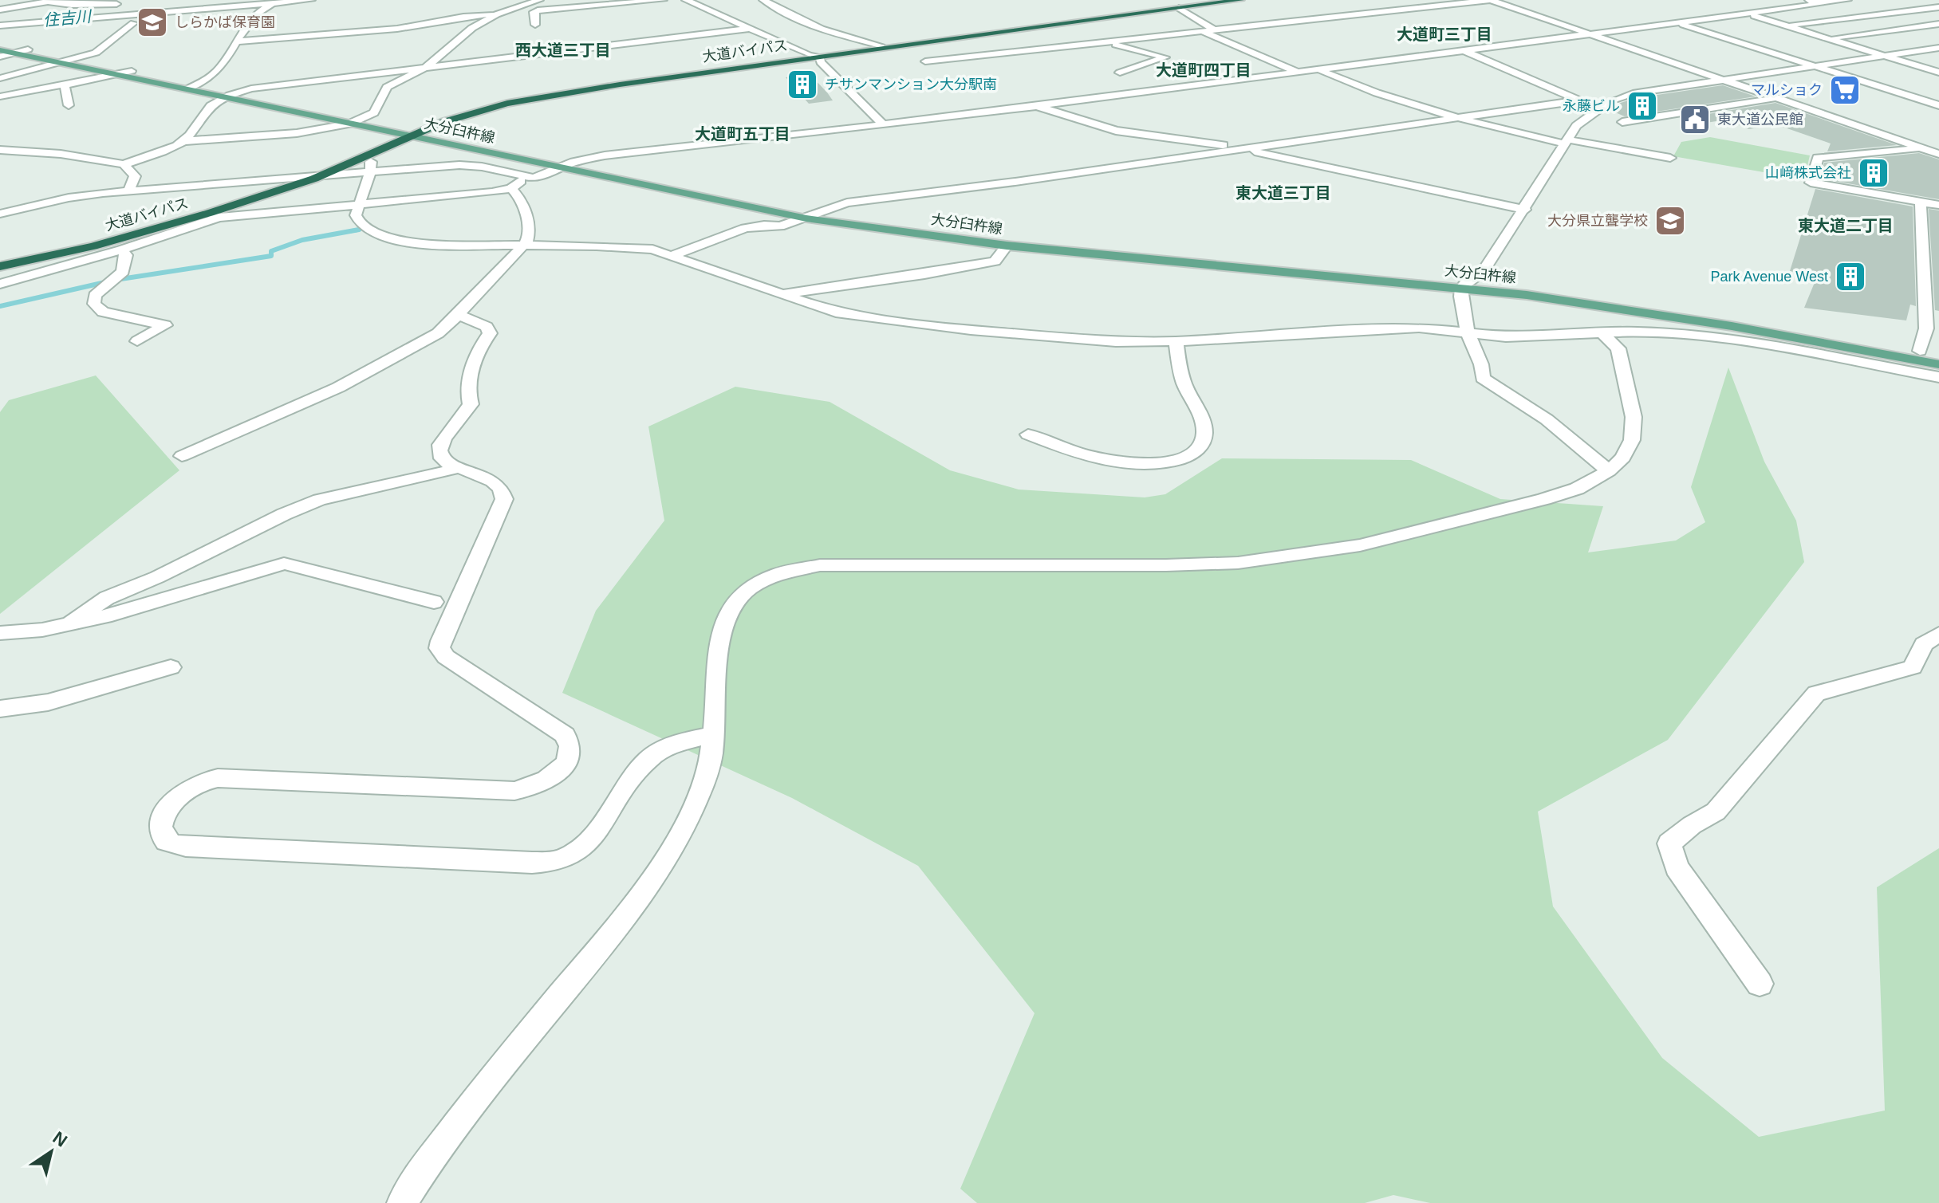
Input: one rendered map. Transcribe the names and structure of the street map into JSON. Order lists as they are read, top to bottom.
{
  "streets": {
    "highway": ["大道バイパス"],
    "main road": ["大分臼杵線"]
  },
  "crossings": [
    ["大道バイパス", "大分臼杵線"]
  ],
  "districts": [
    "大道町三丁目",
    "西大道三丁目",
    "大道町四丁目",
    "大道町五丁目",
    "東大道三丁目",
    "東大道二丁目"
  ],
  "water": ["住吉川"],
  "places": {
    "school or university": ["しらかば保育園", "大分県立聾学校"],
    "building": [
      "チサンマンション大分駅南",
      "永藤ビル",
      "山﨑株式会社",
      "Park Avenue West"
    ],
    "supermarket": ["マルショク"],
    "public building": ["東大道公民館"]
  },
  "north": "top right"
}
